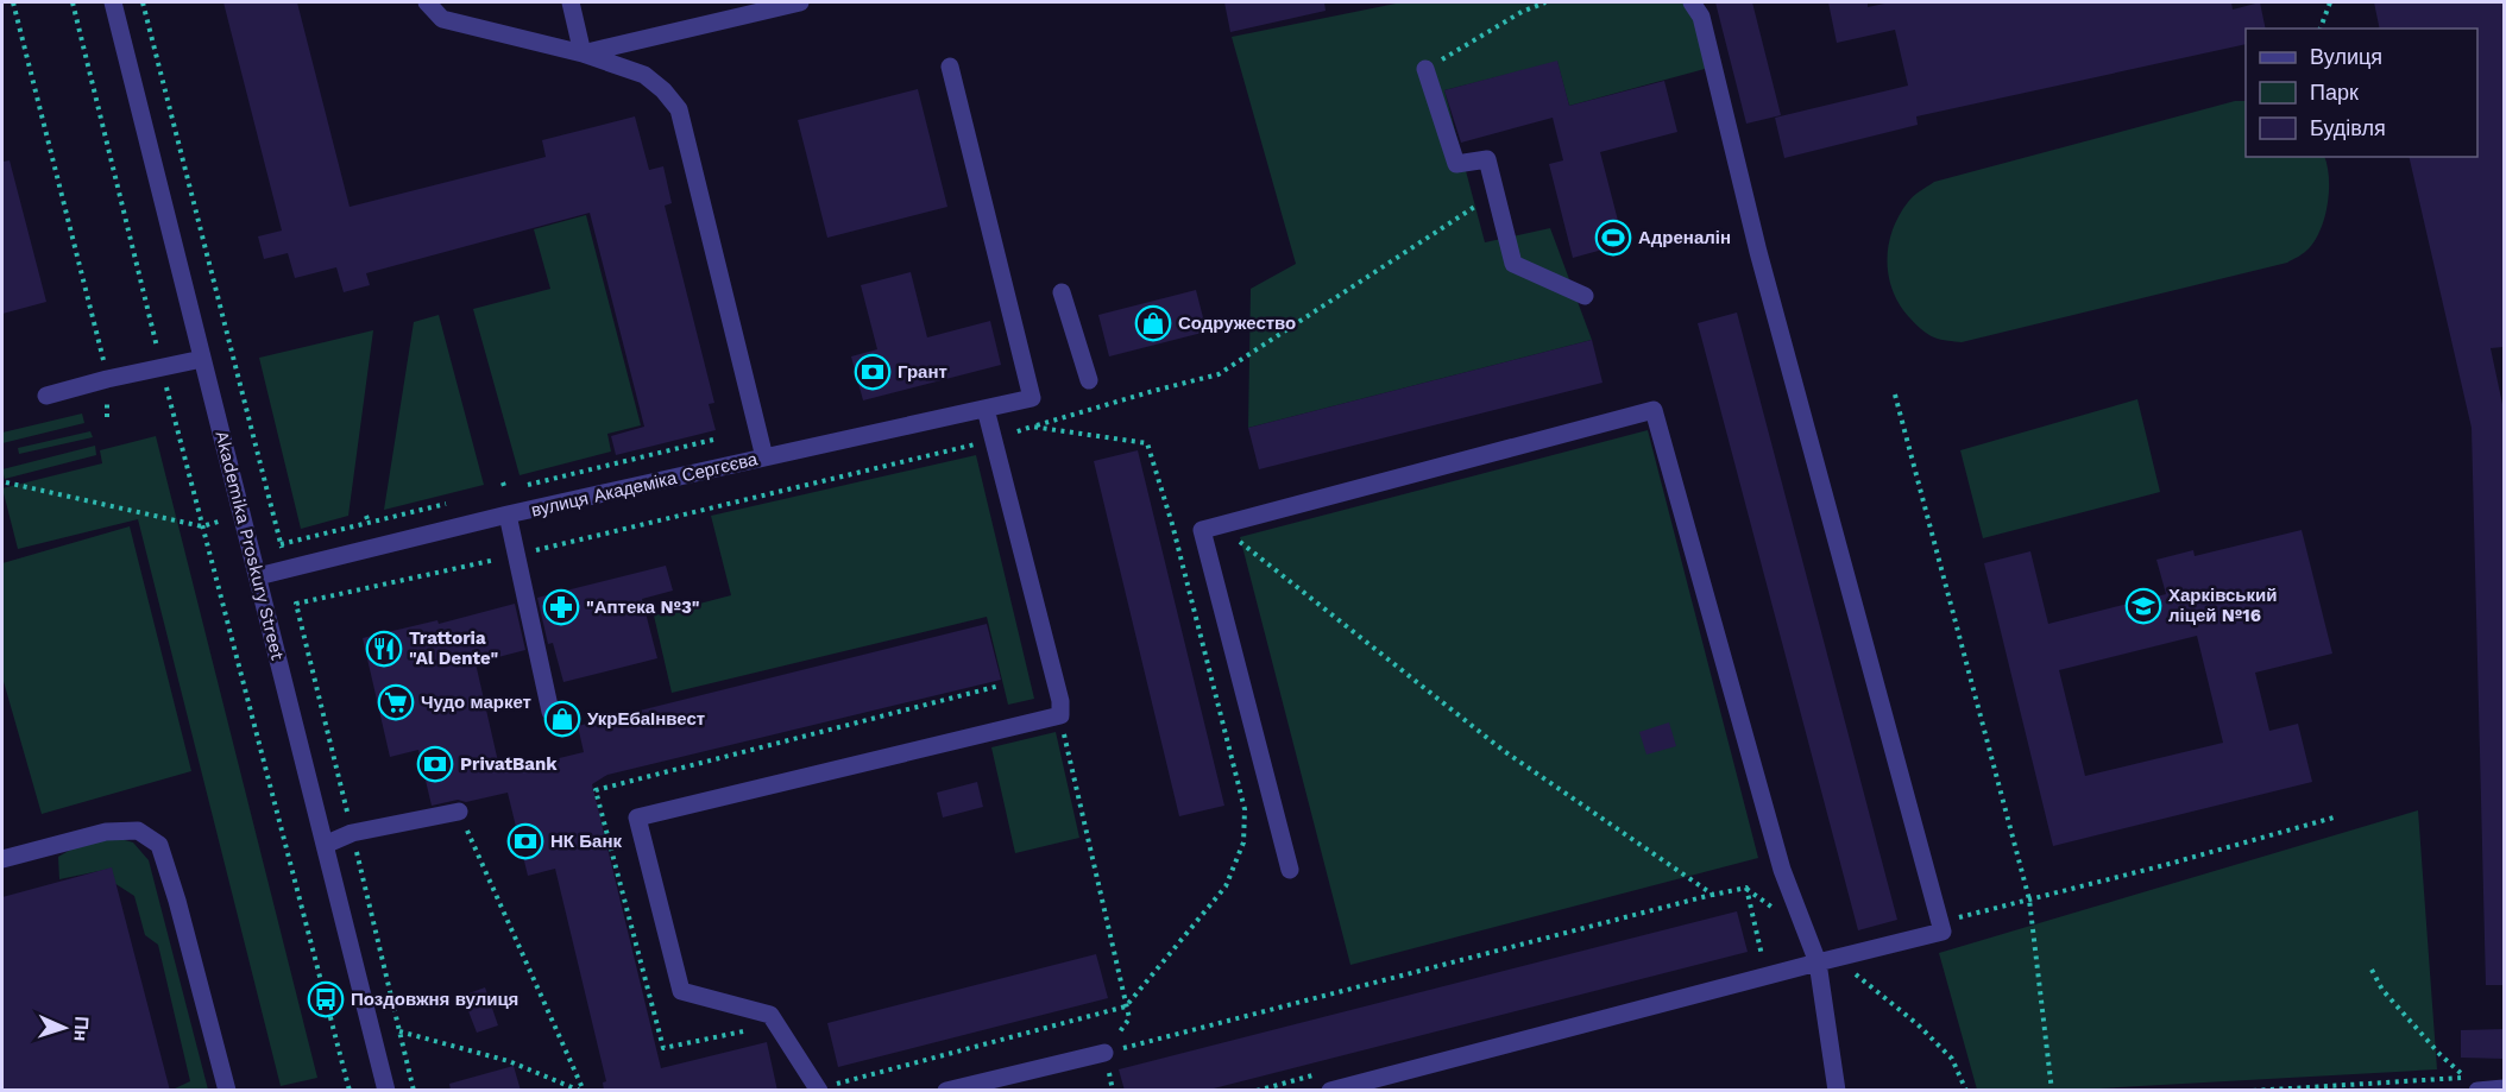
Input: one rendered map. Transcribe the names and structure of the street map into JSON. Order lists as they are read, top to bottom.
{
  "streets": {
    "street": ["вулиця Академіка Сергєєва", "Akademika Proskury Street"]
  },
  "crossings": [
    ["вулиця Академіка Сергєєва", "Akademika Proskury Street"]
  ],
  "places": {
    "sports": ["Адреналін"],
    "shop": ["Содружество", "УкрЕбаІнвест"],
    "bank": ["Грант", "PrivatBank", "НК Банк"],
    "school or university": ["Харківський ліцей №16"],
    "pharmacy": ["\"Аптека №3\""],
    "restaurant": ["Trattoria \"Al Dente\""],
    "supermarket": ["Чудо маркет"],
    "bus stop": ["Поздовжня вулиця"]
  },
  "legend": ["Вулиця", "Парк", "Будівля"],
  "north": "right"
}
